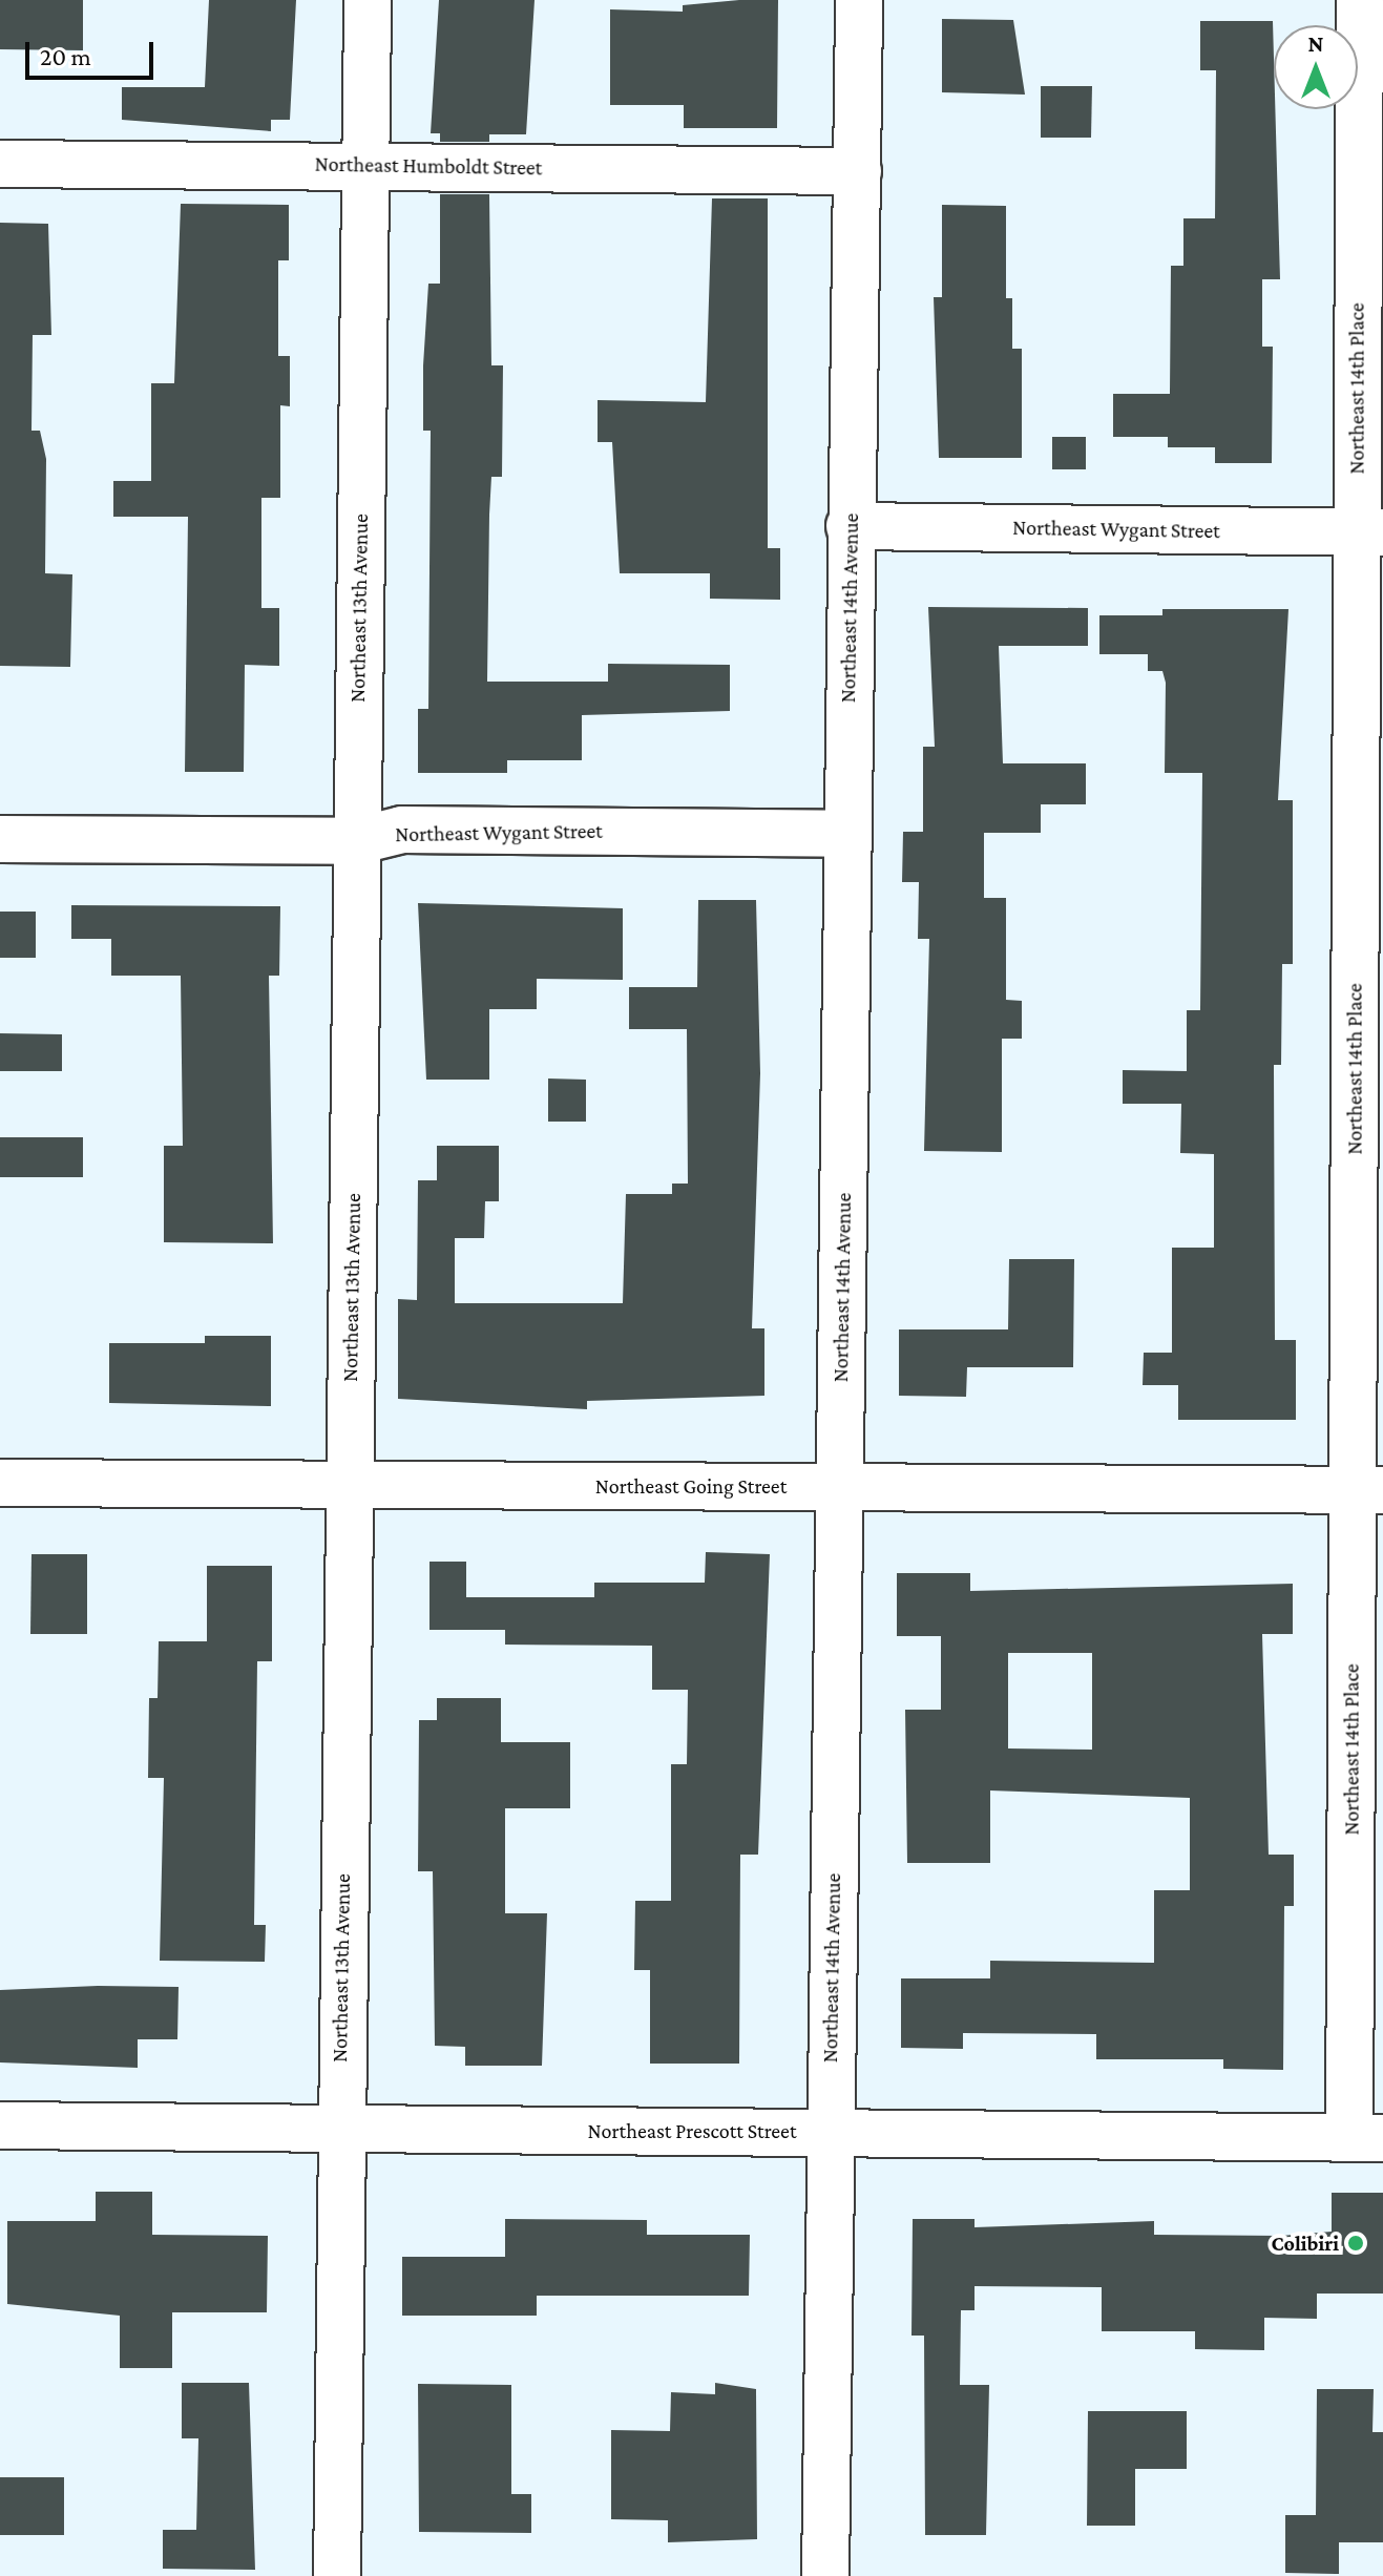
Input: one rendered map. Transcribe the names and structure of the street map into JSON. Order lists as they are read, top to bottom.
{
  "streets": {
    "street": [
      "Northeast Humboldt Street",
      "Northeast 14th Place",
      "Northeast Wygant Street",
      "Northeast 13th Avenue",
      "Northeast 14th Avenue",
      "Northeast Going Street",
      "Northeast Prescott Street"
    ]
  },
  "crossings": [
    ["Northeast Humboldt Street", "Northeast 13th Avenue"],
    ["Northeast Humboldt Street", "Northeast 14th Avenue"],
    ["Northeast 14th Place", "Northeast Wygant Street"],
    ["Northeast 14th Place", "Northeast Going Street"],
    ["Northeast 14th Place", "Northeast Prescott Street"],
    ["Northeast Wygant Street", "Northeast 13th Avenue"],
    ["Northeast Wygant Street", "Northeast 14th Avenue"],
    ["Northeast 13th Avenue", "Northeast Going Street"],
    ["Northeast 13th Avenue", "Northeast Prescott Street"],
    ["Northeast 14th Avenue", "Northeast Going Street"],
    ["Northeast 14th Avenue", "Northeast Prescott Street"]
  ],
  "places": ["Colibiri"],
  "scale_bar": "20 m",
  "north": "top"
}
